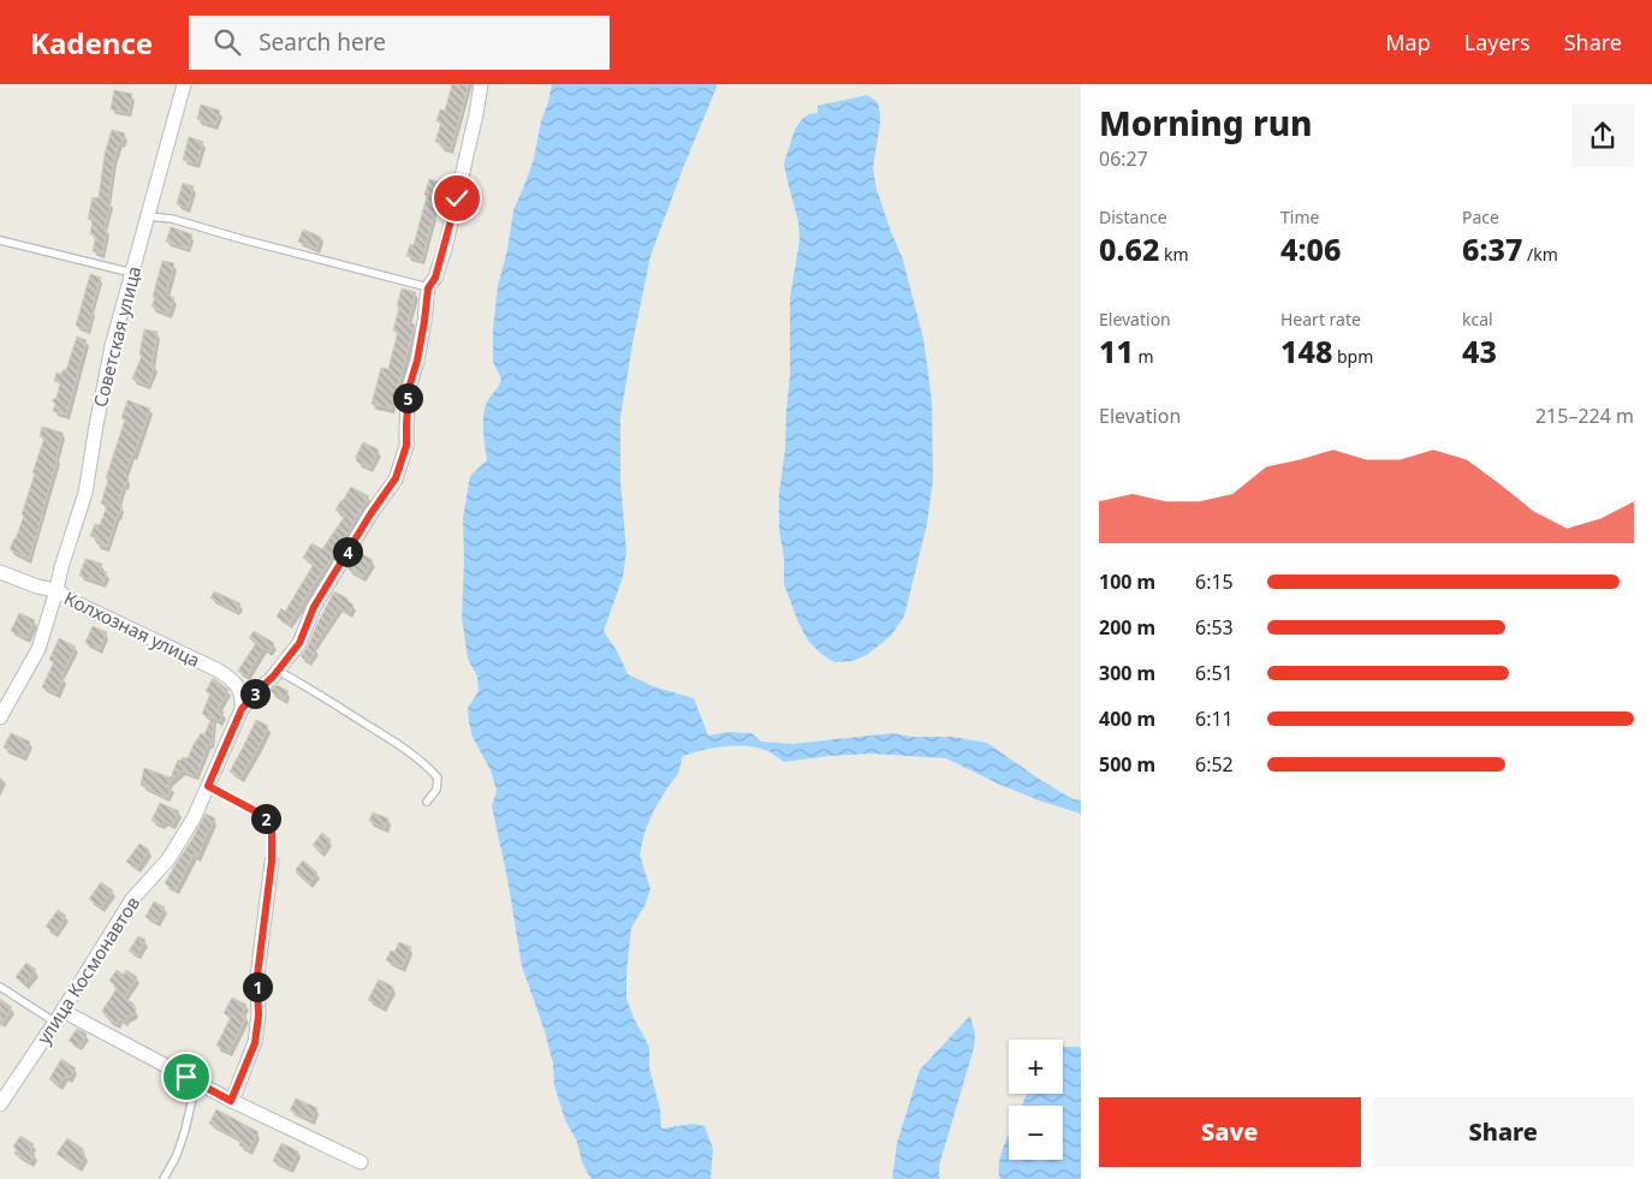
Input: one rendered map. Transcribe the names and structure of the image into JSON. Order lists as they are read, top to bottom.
{
  "streets": {
    "street": ["Советская улица", "Колхозная улица", "улица Космонавтов"]
  },
  "crossings": [
    ["Советская улица", "Колхозная улица"],
    ["Колхозная улица", "улица Космонавтов"]
  ],
  "page": {
    "header": "Kadence",
    "search": "Search here",
    "nav": ["Map", "Layers", "Share"],
    "heading": ["Morning run", "06:27"],
    "stats": [
      ["Distance", "0.62 km"],
      ["Time", "4:06"],
      ["Pace", "6:37 /km"],
      ["Elevation", "11 m"],
      ["Heart rate", "148 bpm"],
      ["kcal", "43"]
    ],
    "pins": [
      "5",
      "4",
      "3",
      "2",
      "1"
    ],
    "chart": ["Elevation", "215–224 m"],
    "list": [
      {
        "name": "100 m",
        "note": "6:15"
      },
      {
        "name": "200 m",
        "note": "6:53"
      },
      {
        "name": "300 m",
        "note": "6:51"
      },
      {
        "name": "400 m",
        "note": "6:11"
      },
      {
        "name": "500 m",
        "note": "6:52"
      }
    ],
    "map_buttons": ["+", "−"],
    "buttons": ["Save", "Share"]
  }
}
